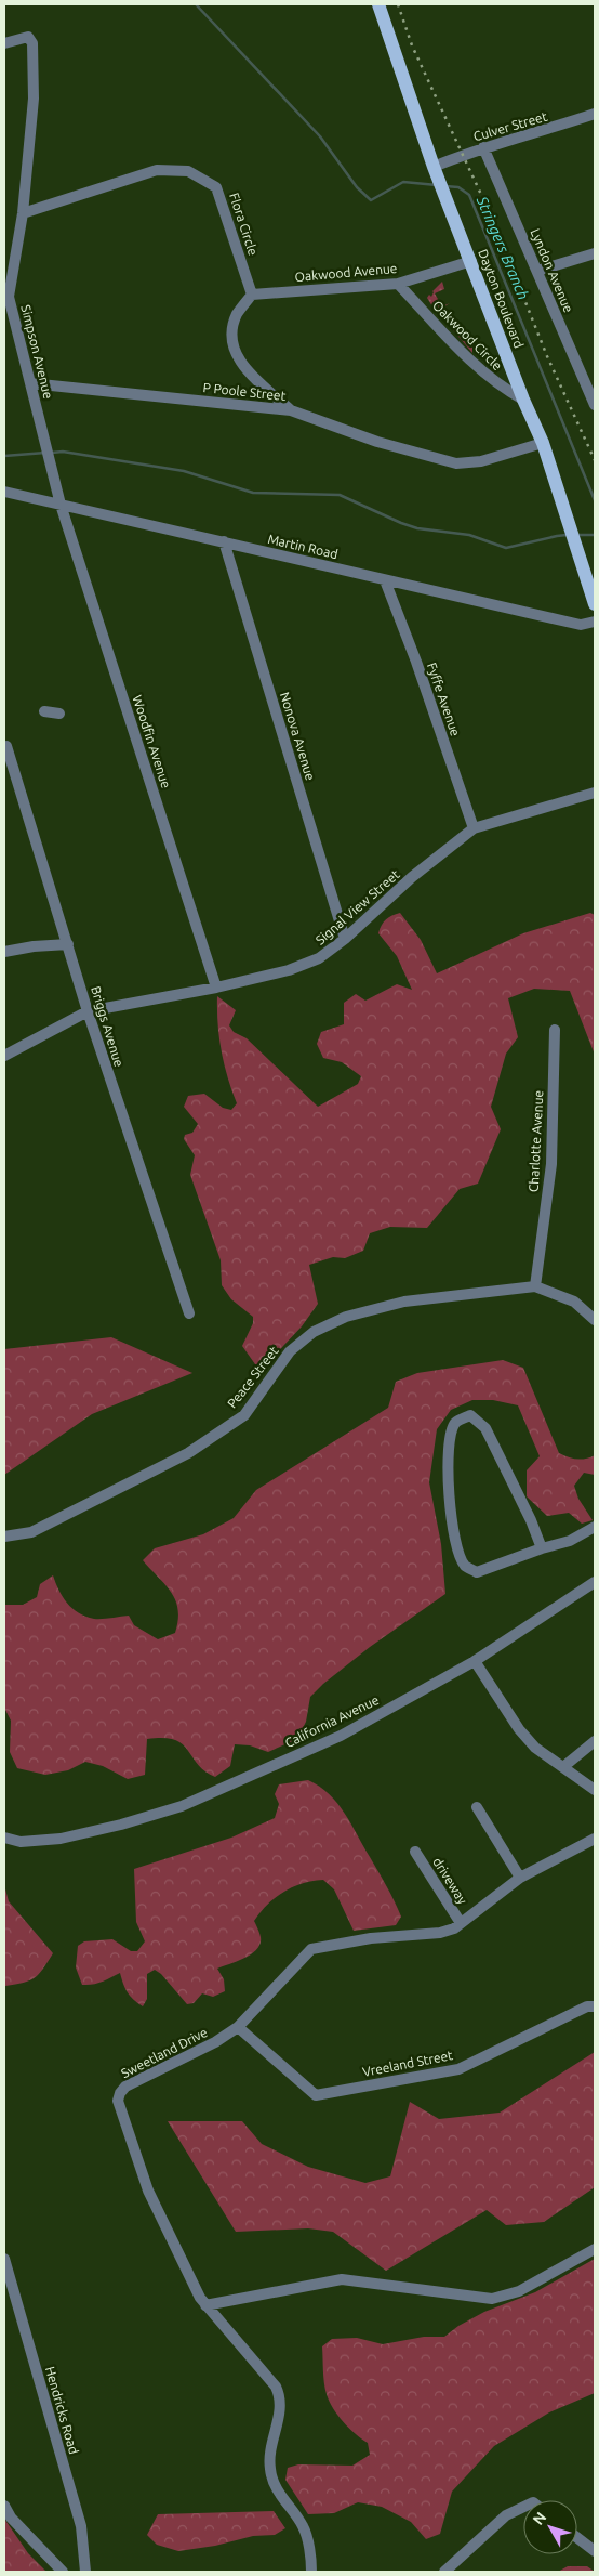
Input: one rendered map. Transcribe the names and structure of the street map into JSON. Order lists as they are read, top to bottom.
{
  "streets": {
    "main road": ["Dayton Boulevard"],
    "street": [
      "Culver Street",
      "Flora Circle",
      "Lyndon Avenue",
      "Oakwood Avenue",
      "Oakwood Circle",
      "Simpson Avenue",
      "P Poole Street",
      "Martin Road",
      "Fyffe Avenue",
      "Nonova Avenue",
      "Woodfin Avenue",
      "Signal View Street",
      "Briggs Avenue",
      "Charlotte Avenue",
      "Peace Street",
      "California Avenue",
      "driveway",
      "Sweetland Drive",
      "Vreeland Street",
      "Hendricks Road"
    ]
  },
  "crossings": [
    ["Culver Street", "Lyndon Avenue"],
    ["Culver Street", "Dayton Boulevard"],
    ["Flora Circle", "Oakwood Avenue"],
    ["Flora Circle", "Simpson Avenue"],
    ["Oakwood Avenue", "Dayton Boulevard"],
    ["Oakwood Avenue", "Oakwood Circle"],
    ["Dayton Boulevard", "Oakwood Circle"],
    ["Dayton Boulevard", "P Poole Street"],
    ["Simpson Avenue", "P Poole Street"],
    ["Simpson Avenue", "Martin Road"],
    ["Simpson Avenue", "Woodfin Avenue"],
    ["Martin Road", "Fyffe Avenue"],
    ["Martin Road", "Nonova Avenue"],
    ["Martin Road", "Woodfin Avenue"],
    ["Fyffe Avenue", "Signal View Street"],
    ["Nonova Avenue", "Signal View Street"],
    ["Woodfin Avenue", "Signal View Street"],
    ["Signal View Street", "Briggs Avenue"],
    ["Charlotte Avenue", "Peace Street"],
    ["driveway", "Sweetland Drive"],
    ["Sweetland Drive", "Vreeland Street"]
  ],
  "water": ["Stringers Branch"],
  "north": "top left"
}
